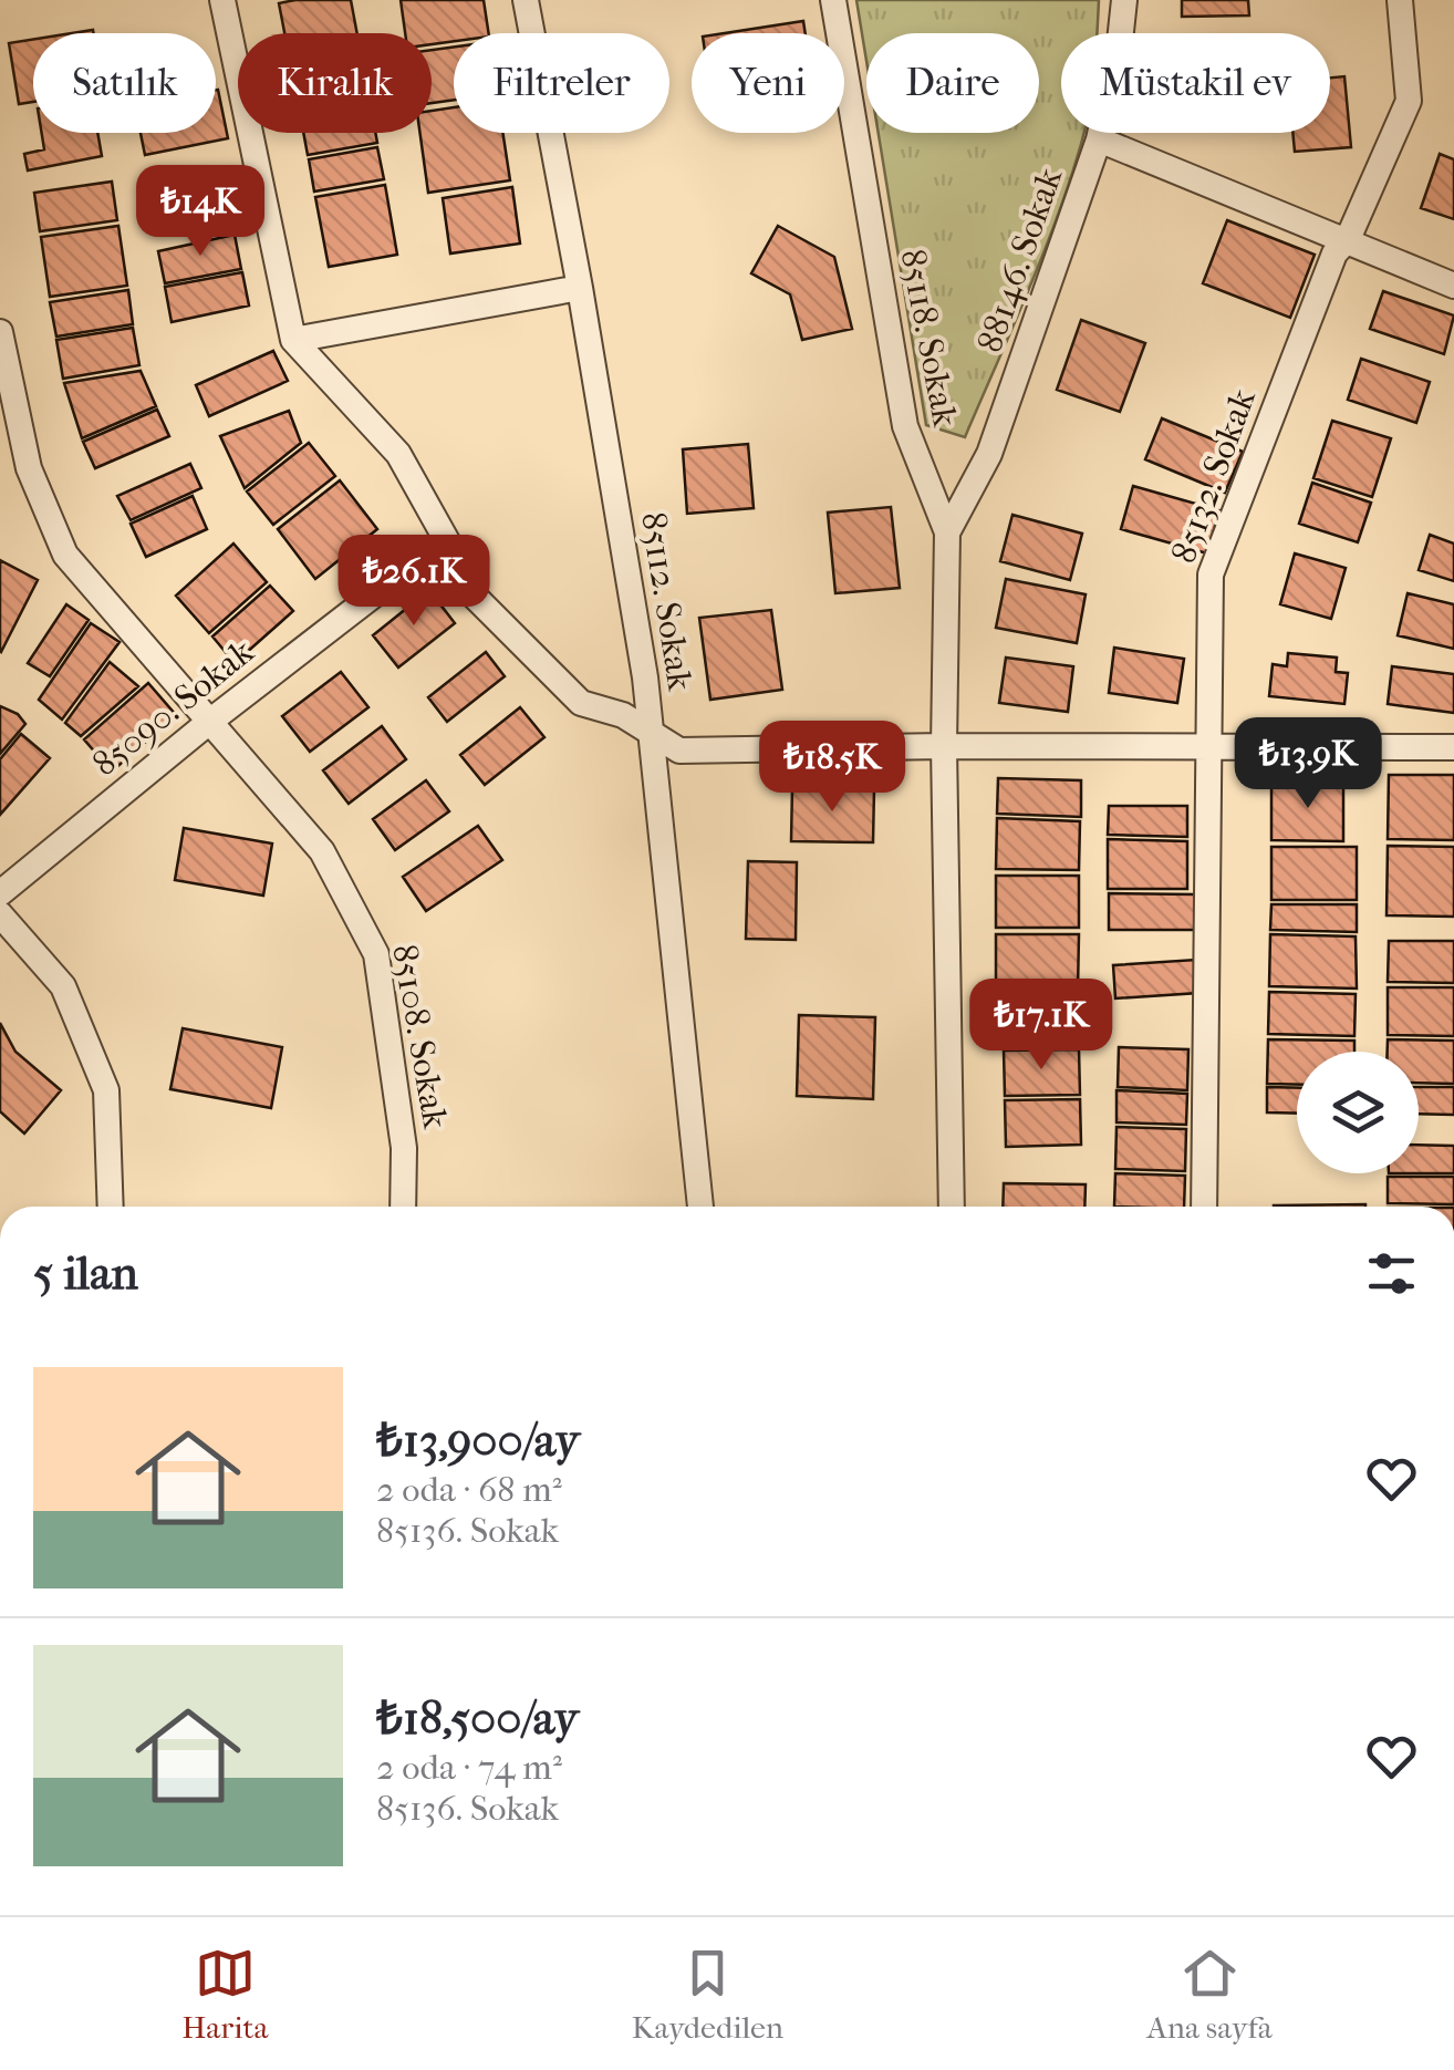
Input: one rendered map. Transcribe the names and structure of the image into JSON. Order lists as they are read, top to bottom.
{
  "streets": {
    "street": [
      "88146. Sokak",
      "85118. Sokak",
      "85132. Sokak",
      "85112. Sokak",
      "85090. Sokak",
      "85108. Sokak"
    ]
  },
  "crossings": [
    ["88146. Sokak", "85118. Sokak"],
    ["85090. Sokak", "85108. Sokak"]
  ],
  "page": {
    "chip": [
      "Satılık",
      "Kiralık",
      "Filtreler",
      "Yeni",
      "Daire",
      "Müstakil ev"
    ],
    "price": [
      "₺14K",
      "₺26.1K",
      "₺13.9K",
      "₺18.5K",
      "₺17.1K"
    ],
    "heading": "5 ilan",
    "list": [
      {
        "name": "₺13,900/ay",
        "note": "2 oda · 68 m² · 85136. Sokak"
      },
      {
        "name": "₺18,500/ay",
        "note": "2 oda · 74 m² · 85136. Sokak"
      }
    ],
    "tabs": ["Harita", "Kaydedilen", "Ana sayfa"]
  }
}
